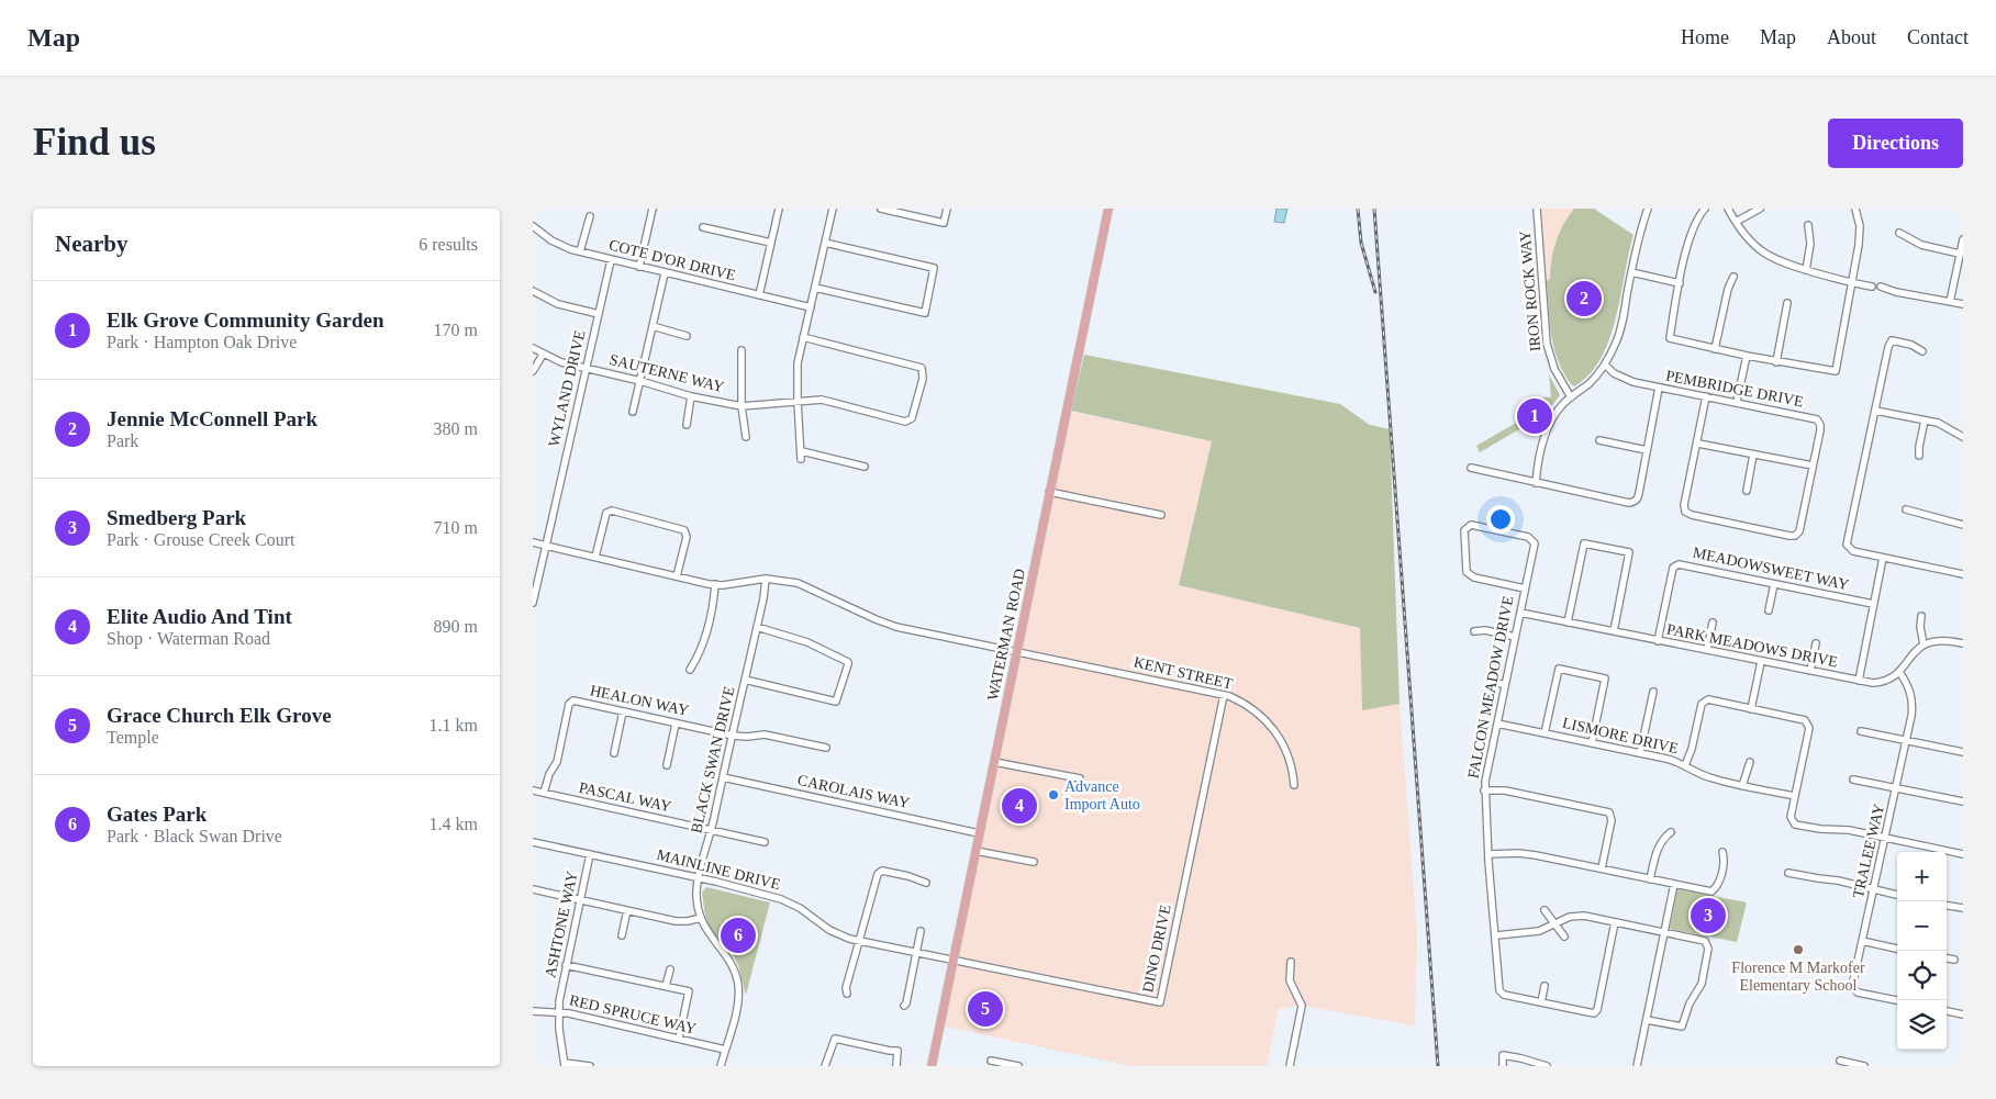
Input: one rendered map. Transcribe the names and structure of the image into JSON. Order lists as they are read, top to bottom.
{
  "streets": {
    "main road": ["WATERMAN ROAD"],
    "street": [
      "COTE D'OR DRIVE",
      "IRON ROCK WAY",
      "SAUTERNE WAY",
      "WYLAND DRIVE",
      "PEMBRIDGE DRIVE",
      "MEADOWSWEET WAY",
      "PARK MEADOWS DRIVE",
      "KENT STREET",
      "FALCON MEADOW DRIVE",
      "HEALON WAY",
      "LISMORE DRIVE",
      "BLACK SWAN DRIVE",
      "CAROLAIS WAY",
      "PASCAL WAY",
      "TRALEE WAY",
      "MAINLINE DRIVE",
      "ASHTONE WAY",
      "DINO DRIVE",
      "RED SPRUCE WAY"
    ]
  },
  "crossings": [
    ["COTE D'OR DRIVE", "WYLAND DRIVE"],
    ["SAUTERNE WAY", "WYLAND DRIVE"],
    ["WYLAND DRIVE", "KENT STREET"],
    ["MEADOWSWEET WAY", "PARK MEADOWS DRIVE"],
    ["WATERMAN ROAD", "KENT STREET"],
    ["WATERMAN ROAD", "CAROLAIS WAY"],
    ["WATERMAN ROAD", "MAINLINE DRIVE"],
    ["WATERMAN ROAD", "DINO DRIVE"],
    ["PARK MEADOWS DRIVE", "FALCON MEADOW DRIVE"],
    ["PARK MEADOWS DRIVE", "TRALEE WAY"],
    ["KENT STREET", "BLACK SWAN DRIVE"],
    ["KENT STREET", "DINO DRIVE"],
    ["FALCON MEADOW DRIVE", "LISMORE DRIVE"],
    ["HEALON WAY", "BLACK SWAN DRIVE"],
    ["HEALON WAY", "PASCAL WAY"],
    ["BLACK SWAN DRIVE", "CAROLAIS WAY"],
    ["BLACK SWAN DRIVE", "PASCAL WAY"],
    ["BLACK SWAN DRIVE", "MAINLINE DRIVE"],
    ["BLACK SWAN DRIVE", "RED SPRUCE WAY"],
    ["MAINLINE DRIVE", "ASHTONE WAY"],
    ["MAINLINE DRIVE", "DINO DRIVE"],
    ["ASHTONE WAY", "RED SPRUCE WAY"]
  ],
  "places": ["Advance Import Auto", "Florence M Markofer Elementary School"],
  "page": {
    "header": "Map",
    "nav": [
      "Home",
      "Map",
      "About",
      "Contact"
    ],
    "buttons": "Directions",
    "title": "Find us",
    "heading": ["Nearby", "6 results"],
    "pins": [
      "2",
      "1",
      "4",
      "3",
      "6",
      "5"
    ],
    "list": [
      {
        "mark": "1",
        "name": "Elk Grove Community Garden",
        "note": "Park · Hampton Oak Drive",
        "value": "170 m"
      },
      {
        "mark": "2",
        "name": "Jennie McConnell Park",
        "note": "Park",
        "value": "380 m"
      },
      {
        "mark": "3",
        "name": "Smedberg Park",
        "note": "Park · Grouse Creek Court",
        "value": "710 m"
      },
      {
        "mark": "4",
        "name": "Elite Audio And Tint",
        "note": "Shop · Waterman Road",
        "value": "890 m"
      },
      {
        "mark": "5",
        "name": "Grace Church Elk Grove",
        "note": "Temple",
        "value": "1.1 km"
      },
      {
        "mark": "6",
        "name": "Gates Park",
        "note": "Park · Black Swan Drive",
        "value": "1.4 km"
      }
    ],
    "map_buttons": ["+", "−"]
  }
}
